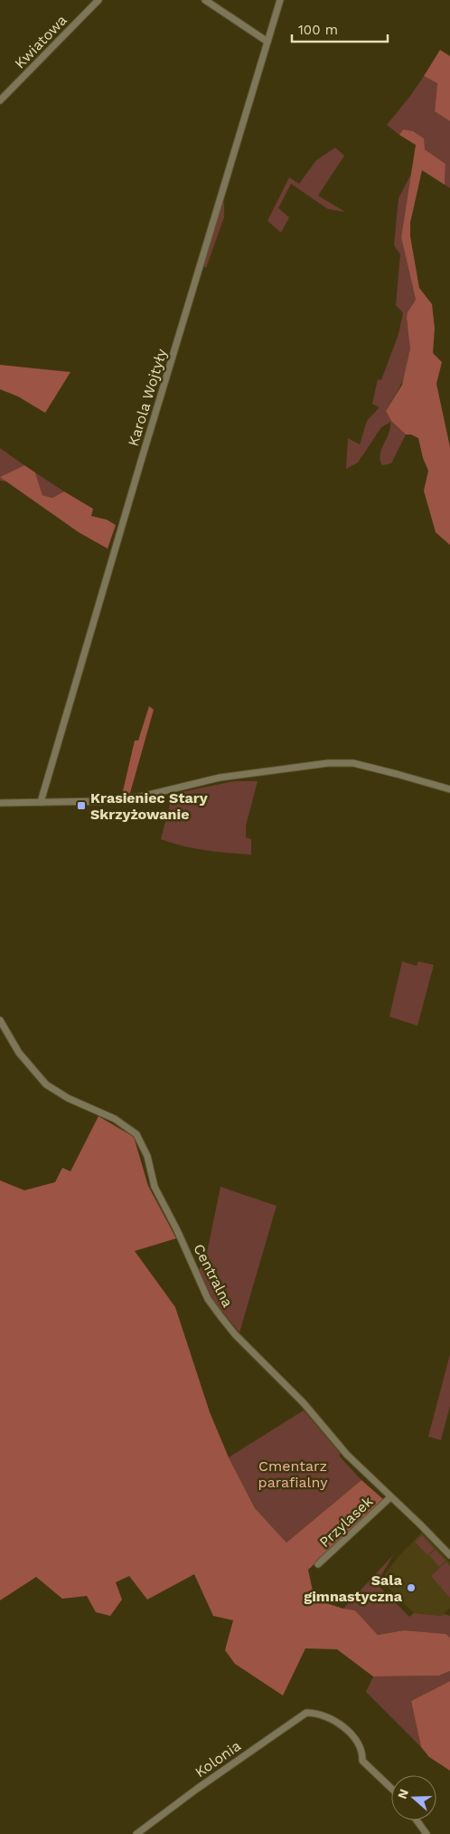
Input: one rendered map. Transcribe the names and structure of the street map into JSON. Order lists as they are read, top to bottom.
{
  "streets": {
    "street": [
      "Kwiatowa",
      "Karola Wojtyły",
      "Centralna",
      "Przylasek",
      "Kolonia"
    ]
  },
  "crossings": [
    ["Centralna", "Przylasek"]
  ],
  "parks": ["Cmentarz parafialny"],
  "places": {
    "transit": ["Krasieniec Stary Skrzyżowanie"],
    "other": ["Sala gimnastyczna"]
  },
  "scale_bar": "100 m",
  "north": "left"
}
